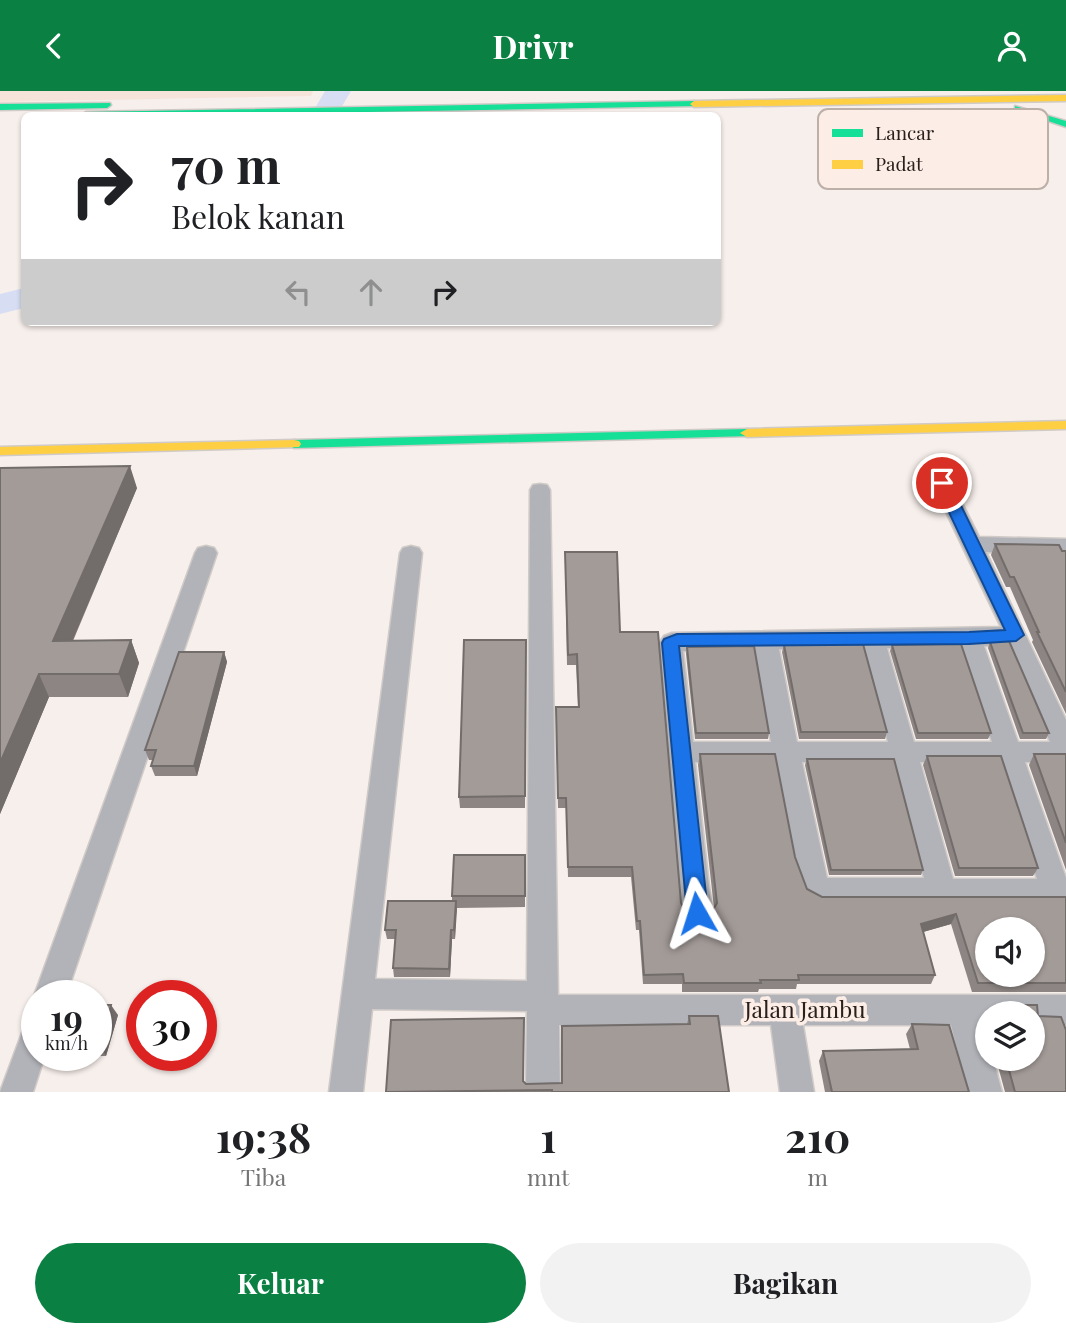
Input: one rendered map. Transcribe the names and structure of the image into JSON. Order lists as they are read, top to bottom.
{
  "streets": {
    "street": ["Jalan Jambu"]
  },
  "legend": ["Lancar", "Padat"],
  "page": {
    "header": "Drivr",
    "turn": ["70 m", "Belok kanan"],
    "speed": "19 km/h",
    "limit": "30",
    "eta": [
      "19:38",
      "Tiba",
      "1",
      "mnt",
      "210",
      "m"
    ],
    "buttons": ["Keluar", "Bagikan"]
  }
}
